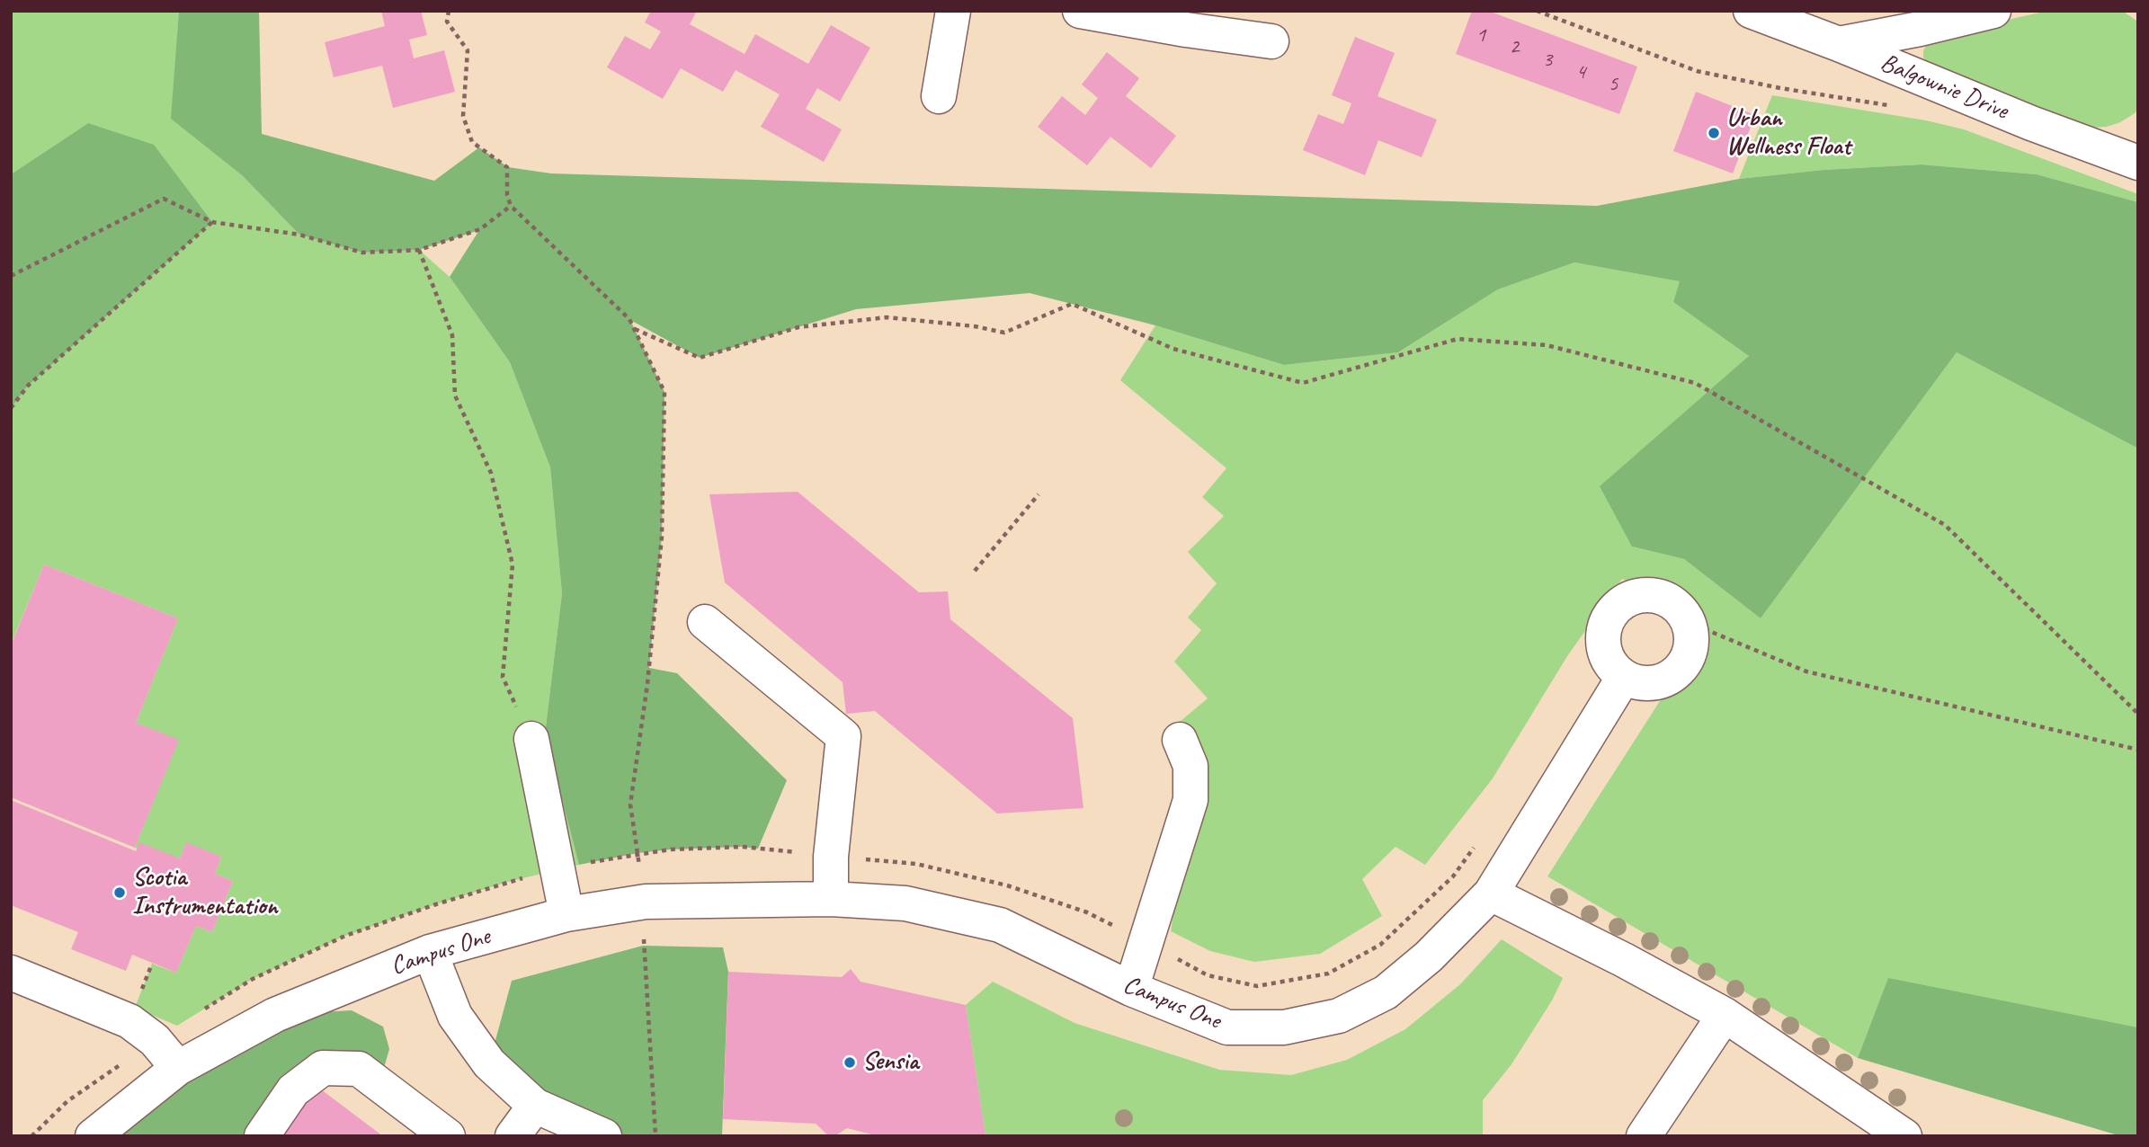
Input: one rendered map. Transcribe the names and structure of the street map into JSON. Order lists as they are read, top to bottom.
{
  "streets": {
    "street": ["Balgownie Drive", "Campus One"]
  },
  "places": ["Urban Wellness Float", "Scotia Instrumentation", "Sensia"],
  "house_numbers": [
    "1",
    "2",
    "3",
    "4",
    "5"
  ]
}
